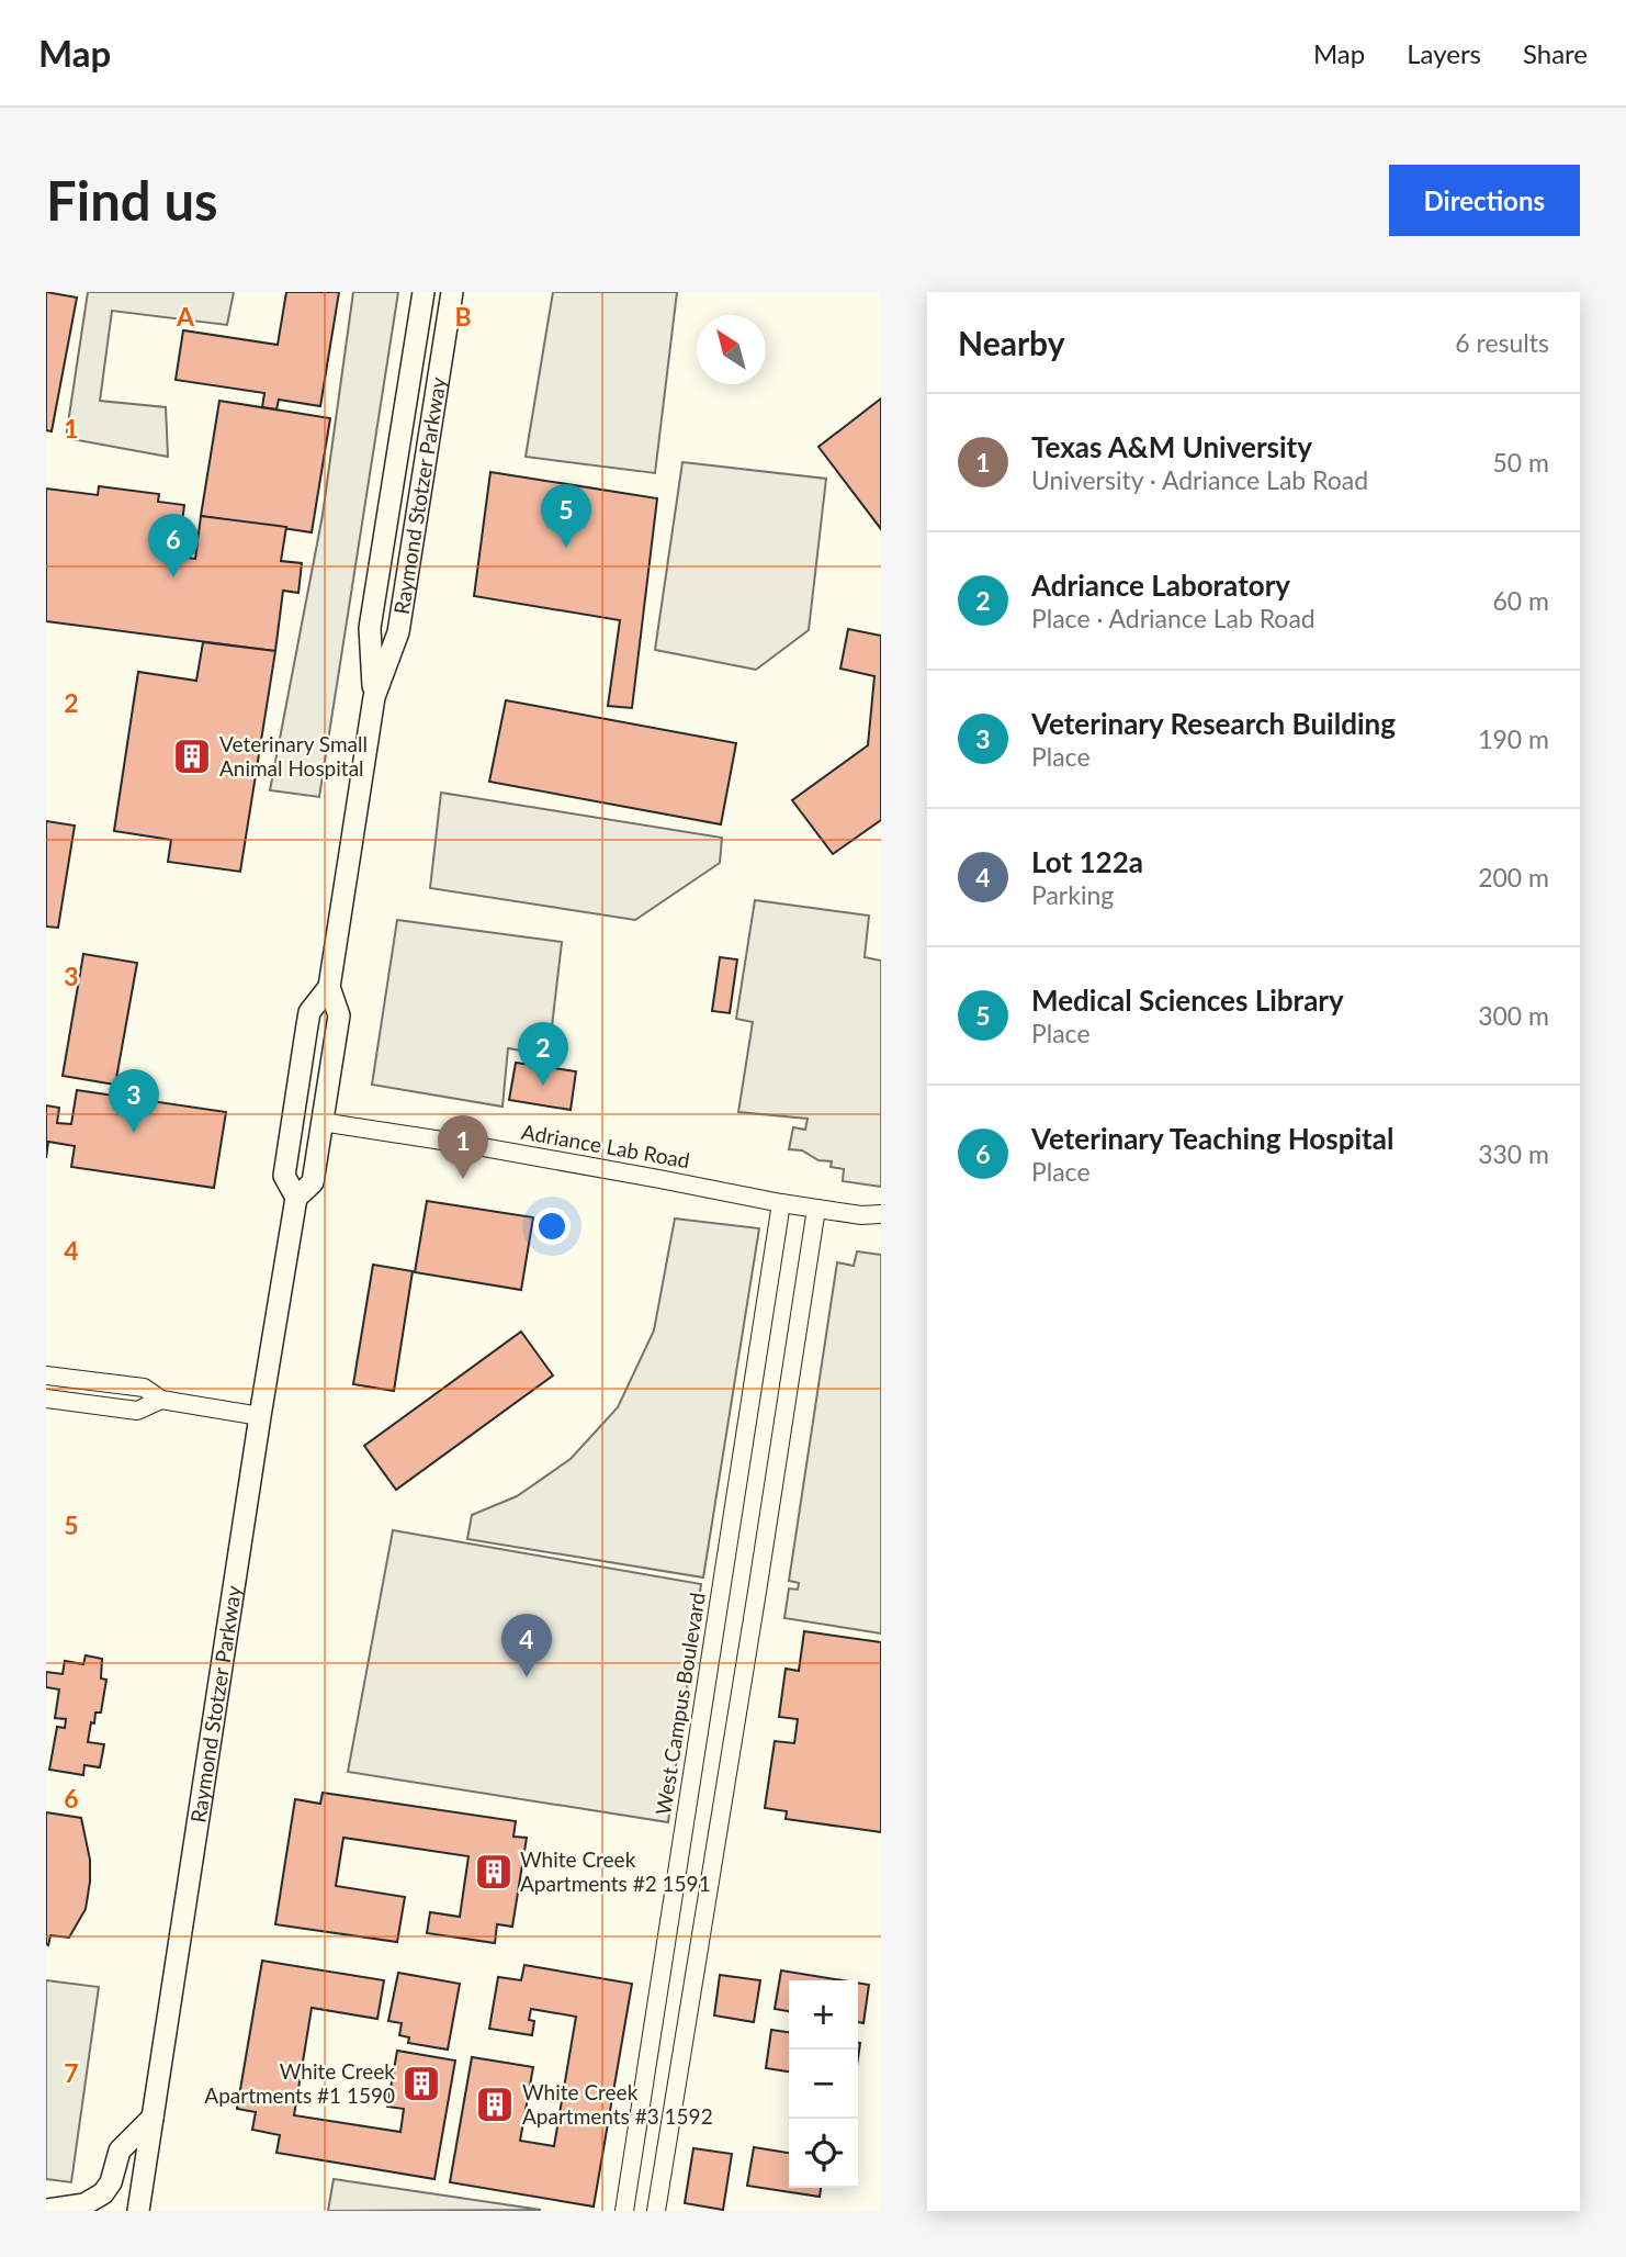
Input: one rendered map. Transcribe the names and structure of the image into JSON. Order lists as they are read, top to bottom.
{
  "streets": {
    "main road": ["Raymond Stotzer Parkway"],
    "street": ["Adriance Lab Road", "West Campus Boulevard"]
  },
  "crossings": [
    ["Raymond Stotzer Parkway", "Adriance Lab Road"],
    ["Adriance Lab Road", "West Campus Boulevard"]
  ],
  "places": {
    "building": [
      "Veterinary Small Animal Hospital",
      "White Creek Apartments #2 1591",
      "White Creek Apartments #1 1590",
      "White Creek Apartments #3 1592"
    ]
  },
  "north": "top left",
  "page": {
    "header": "Map",
    "nav": ["Map", "Layers", "Share"],
    "buttons": "Directions",
    "title": "Find us",
    "heading": ["Nearby", "6 results"],
    "list": [
      {
        "mark": "1",
        "name": "Texas A&M University",
        "note": "University · Adriance Lab Road",
        "value": "50 m"
      },
      {
        "mark": "2",
        "name": "Adriance Laboratory",
        "note": "Place · Adriance Lab Road",
        "value": "60 m"
      },
      {
        "mark": "3",
        "name": "Veterinary Research Building",
        "note": "Place",
        "value": "190 m"
      },
      {
        "mark": "4",
        "name": "Lot 122a",
        "note": "Parking",
        "value": "200 m"
      },
      {
        "mark": "5",
        "name": "Medical Sciences Library",
        "note": "Place",
        "value": "300 m"
      },
      {
        "mark": "6",
        "name": "Veterinary Teaching Hospital",
        "note": "Place",
        "value": "330 m"
      }
    ],
    "pins": [
      "5",
      "6",
      "2",
      "3",
      "1",
      "4"
    ],
    "map_buttons": ["+", "−"]
  },
  "grid": {
    "columns": ["A", "B"],
    "rows": [
      "1",
      "2",
      "3",
      "4",
      "5",
      "6",
      "7"
    ]
  }
}
